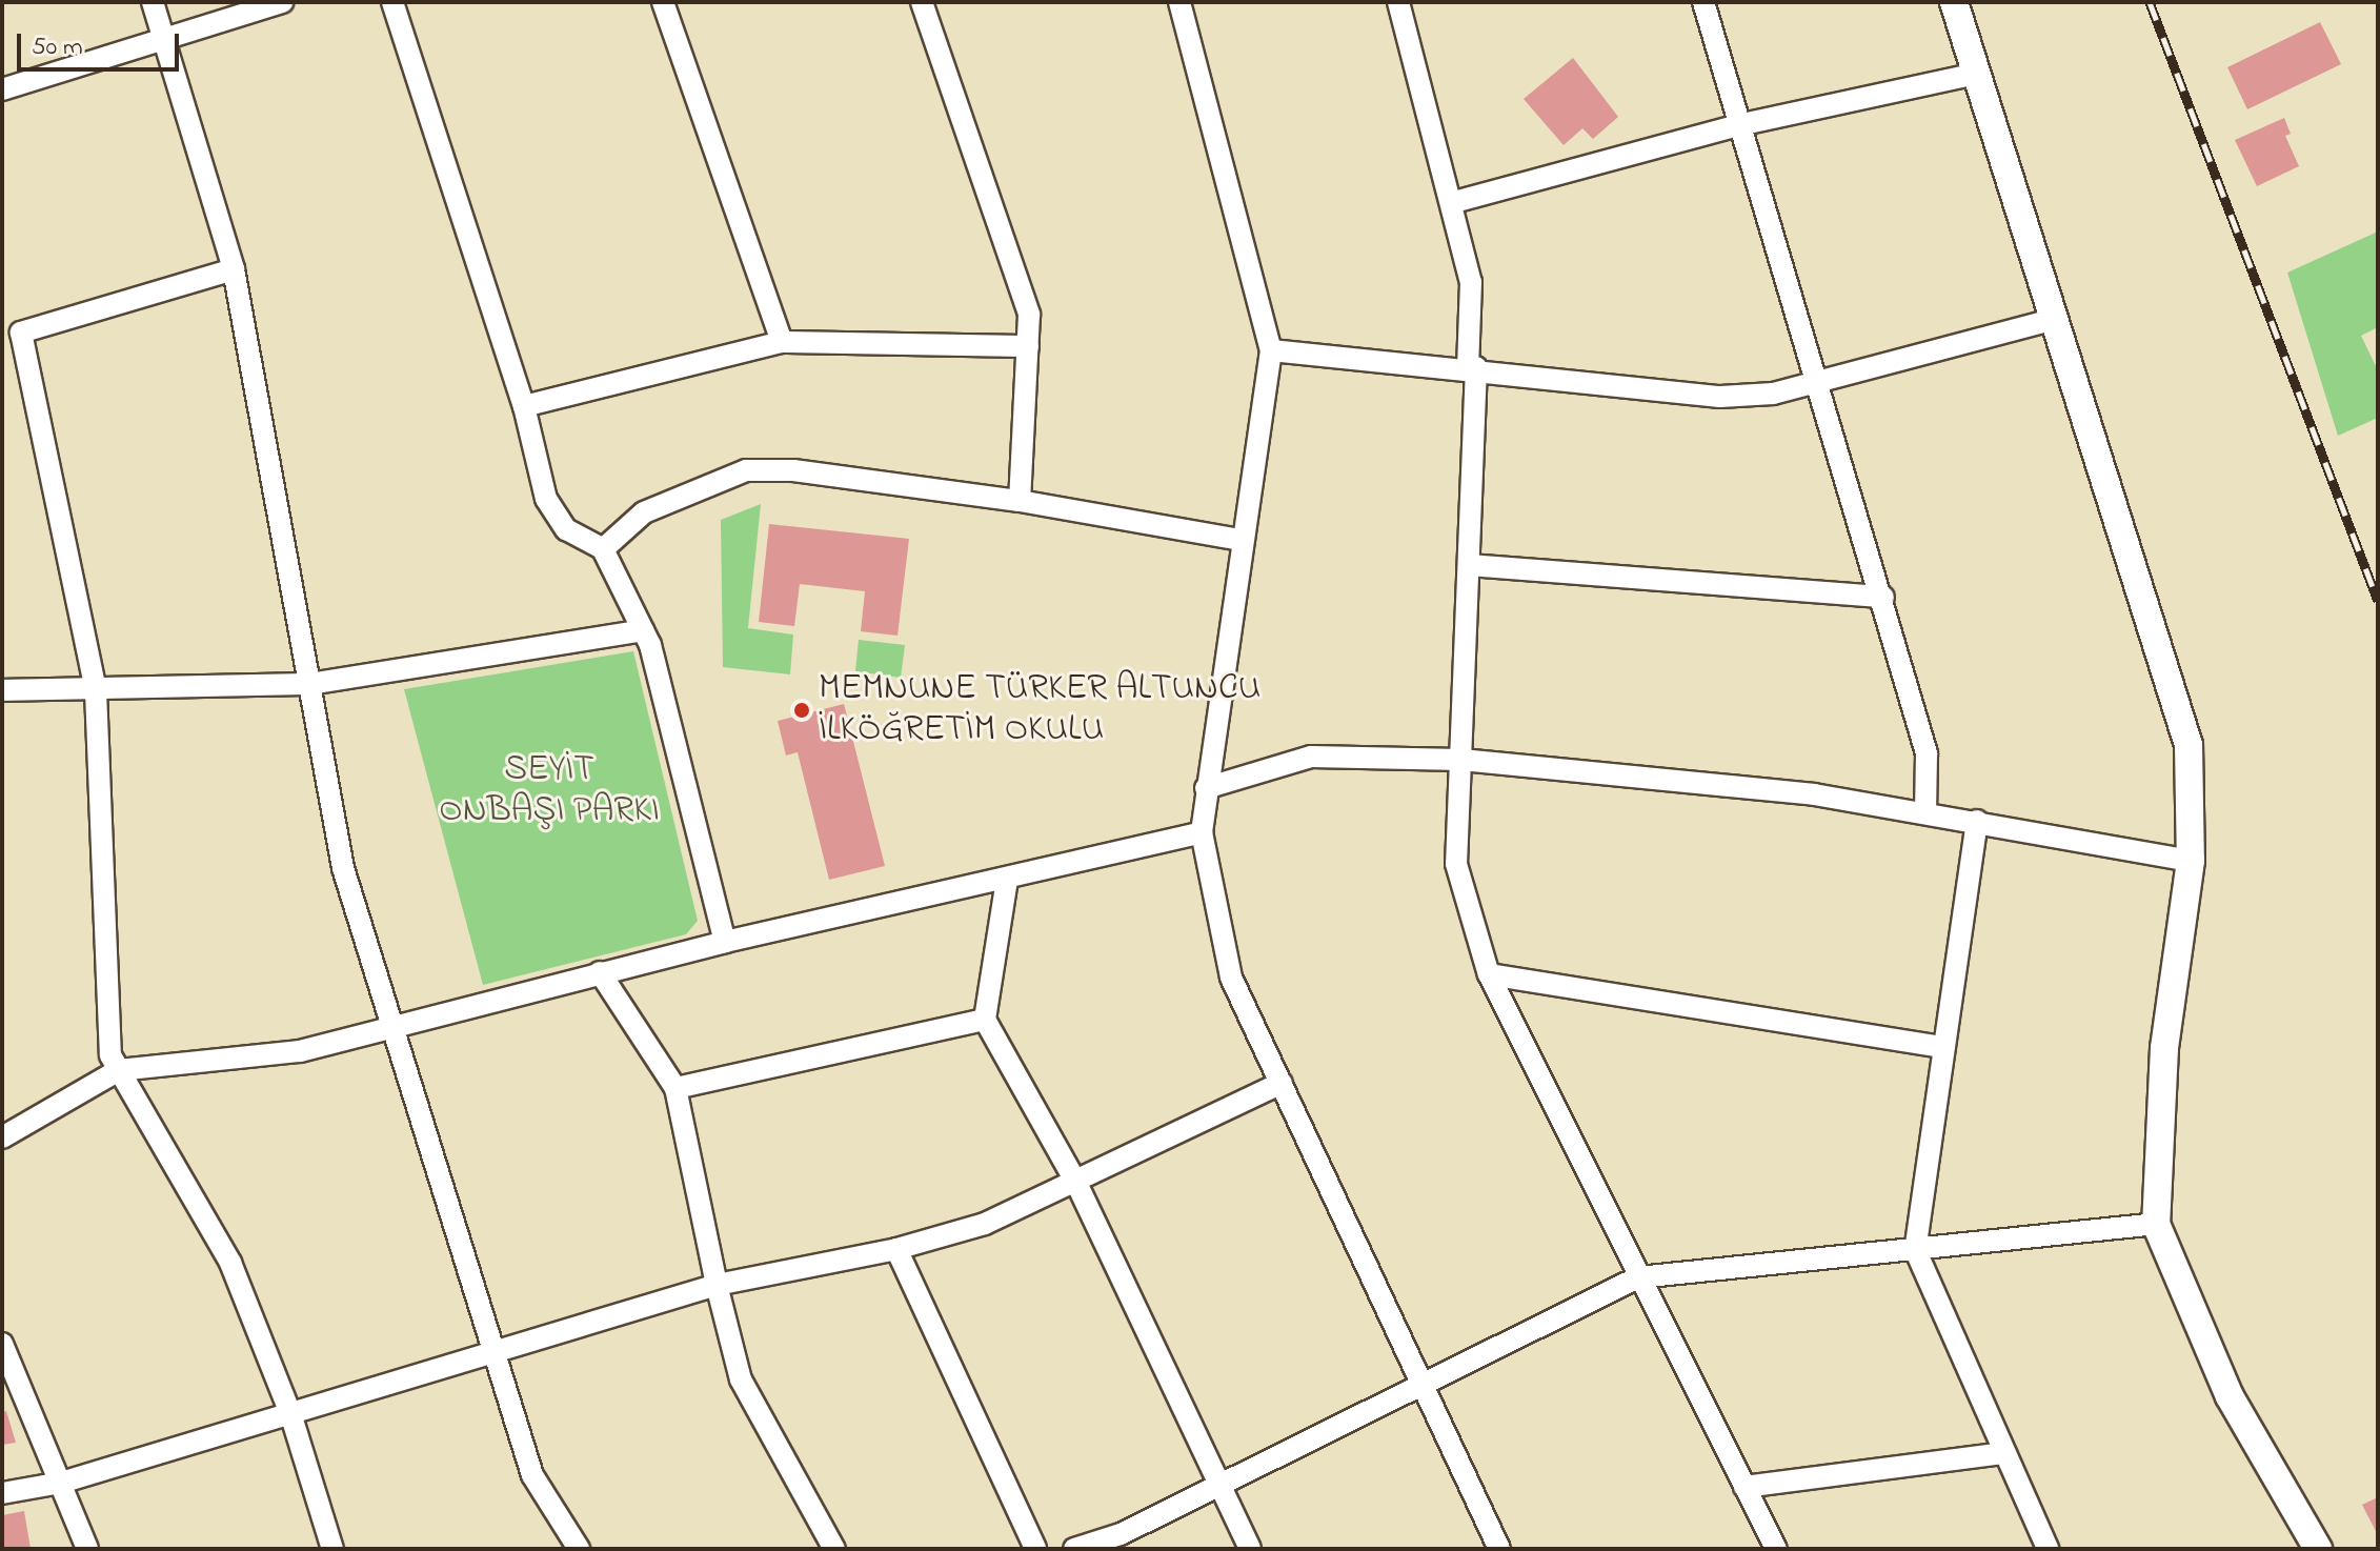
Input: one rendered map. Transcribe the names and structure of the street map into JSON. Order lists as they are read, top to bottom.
{
  "parks": ["SEYİT ONBAŞI PARKI"],
  "places": ["MEMNUNE TÜRKER ALTUNCU İLKÖĞRETİM OKULU"],
  "scale_bar": "50 m"
}
